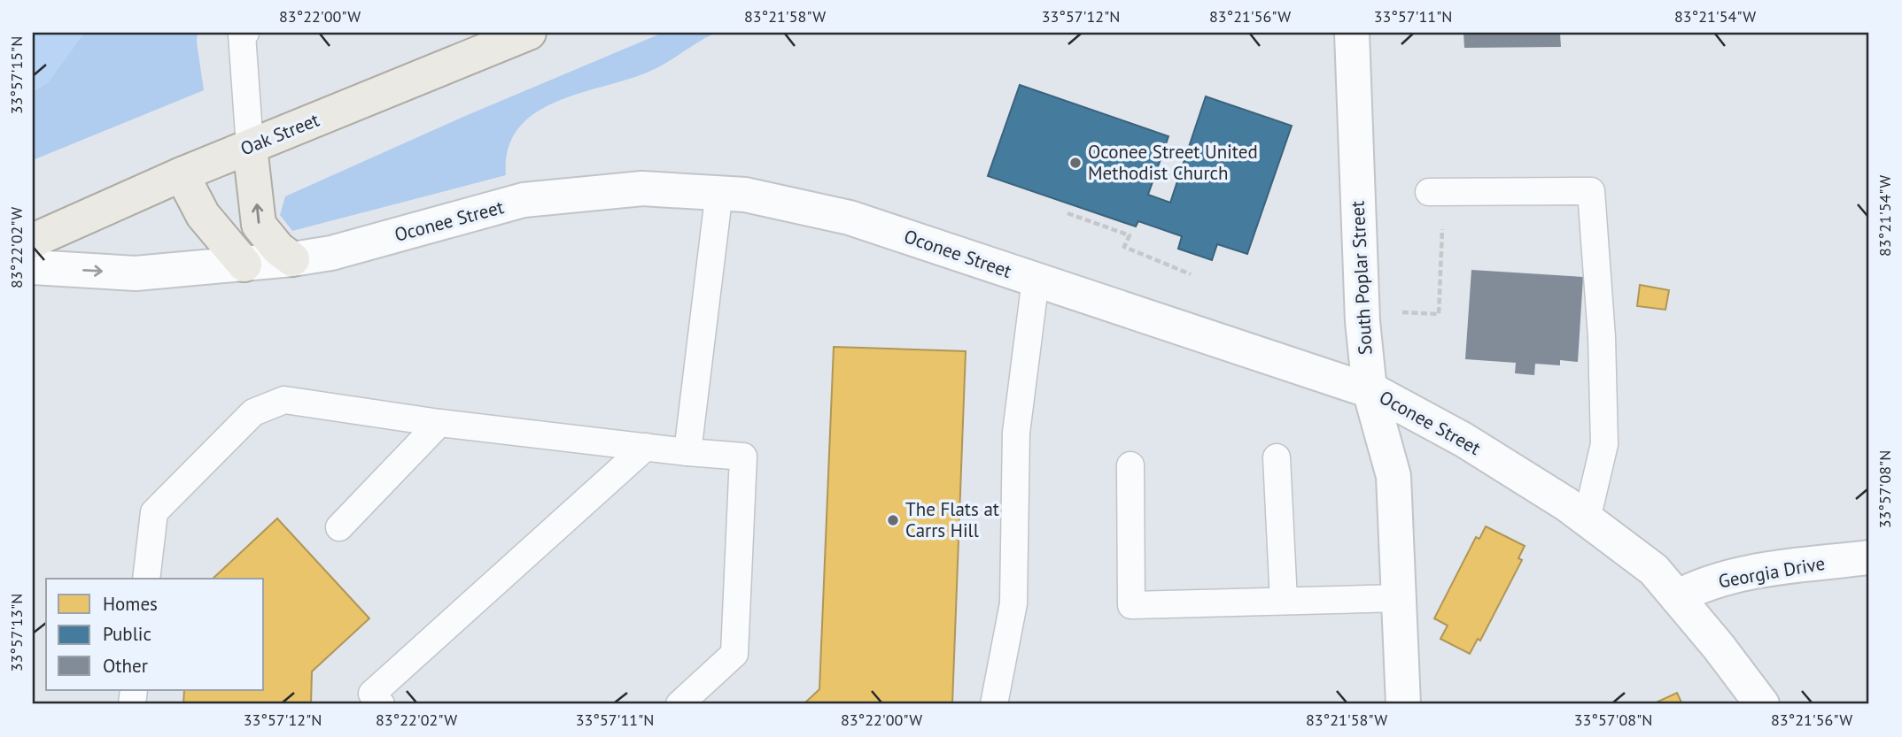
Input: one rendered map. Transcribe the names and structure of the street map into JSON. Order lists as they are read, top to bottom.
{
  "streets": {
    "main road": ["Oak Street"],
    "street": ["Oconee Street", "South Poplar Street", "Georgia Drive"]
  },
  "crossings": [
    ["Oconee Street", "South Poplar Street"],
    ["Oconee Street", "Georgia Drive"]
  ],
  "places": ["Oconee Street United Methodist Church", "The Flats at Carrs Hill"],
  "legend": ["Homes", "Public", "Other"],
  "coordinates": [
    "83°22'00\"W",
    "83°21'58\"W",
    "33°57'12\"N",
    "83°21'56\"W",
    "33°57'11\"N",
    "83°21'54\"W",
    "33°57'15\"N",
    "83°22'02\"W",
    "33°57'08\"N",
    "33°57'13\"N"
  ]
}
